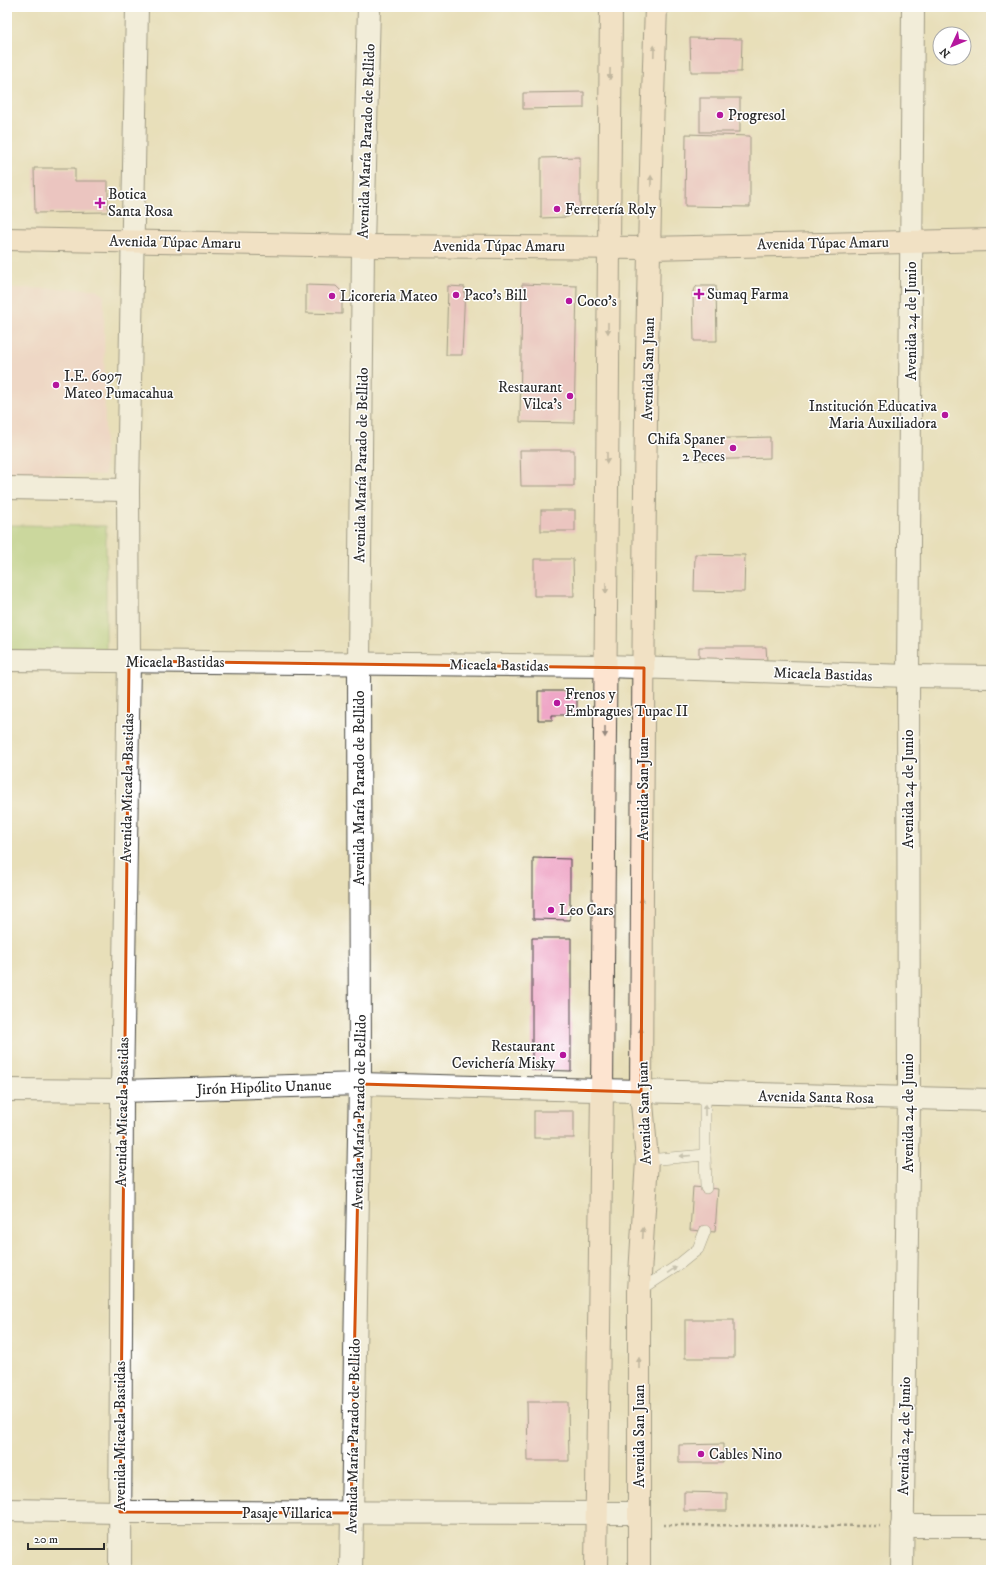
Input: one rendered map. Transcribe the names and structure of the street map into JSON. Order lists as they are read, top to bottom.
{
  "streets": {
    "main road": ["Avenida Túpac Amaru", "Avenida San Juan"],
    "street": [
      "Avenida María Parado de Bellido",
      "Avenida 24 de Junio",
      "Micaela Bastidas",
      "Avenida Micaela Bastidas",
      "Jirón Hipólito Unanue",
      "Avenida Santa Rosa",
      "Pasaje Villarica"
    ]
  },
  "crossings": [
    ["Avenida María Parado de Bellido", "Avenida Túpac Amaru"],
    ["Avenida María Parado de Bellido", "Micaela Bastidas"],
    ["Avenida María Parado de Bellido", "Jirón Hipólito Unanue"],
    ["Avenida María Parado de Bellido", "Pasaje Villarica"],
    ["Avenida Túpac Amaru", "Avenida 24 de Junio"],
    ["Avenida Túpac Amaru", "Avenida San Juan"],
    ["Avenida Túpac Amaru", "Avenida Micaela Bastidas"],
    ["Avenida 24 de Junio", "Micaela Bastidas"],
    ["Avenida 24 de Junio", "Avenida Santa Rosa"],
    ["Avenida San Juan", "Micaela Bastidas"],
    ["Avenida San Juan", "Jirón Hipólito Unanue"],
    ["Avenida San Juan", "Avenida Santa Rosa"],
    ["Avenida San Juan", "Pasaje Villarica"],
    ["Micaela Bastidas", "Avenida Micaela Bastidas"],
    ["Avenida Micaela Bastidas", "Jirón Hipólito Unanue"],
    ["Avenida Micaela Bastidas", "Pasaje Villarica"],
    ["Jirón Hipólito Unanue", "Avenida Santa Rosa"]
  ],
  "places": {
    "other": [
      "Progresol",
      "Ferretería Roly",
      "Paco's Bill",
      "Licoreria Mateo",
      "Coco's",
      "I.E. 6097 Mateo Pumacahua",
      "Restaurant Vilca's",
      "Institución Educativa Maria Auxiliadora",
      "Chifa Spaner 2 Peces",
      "Frenos y Embragues Tupac II",
      "Leo Cars",
      "Restaurant Cevichería Misky",
      "Cables Nino"
    ],
    "health": ["Botica Santa Rosa", "Sumaq Farma"]
  },
  "scale_bar": "20 m",
  "north": "bottom left"
}
